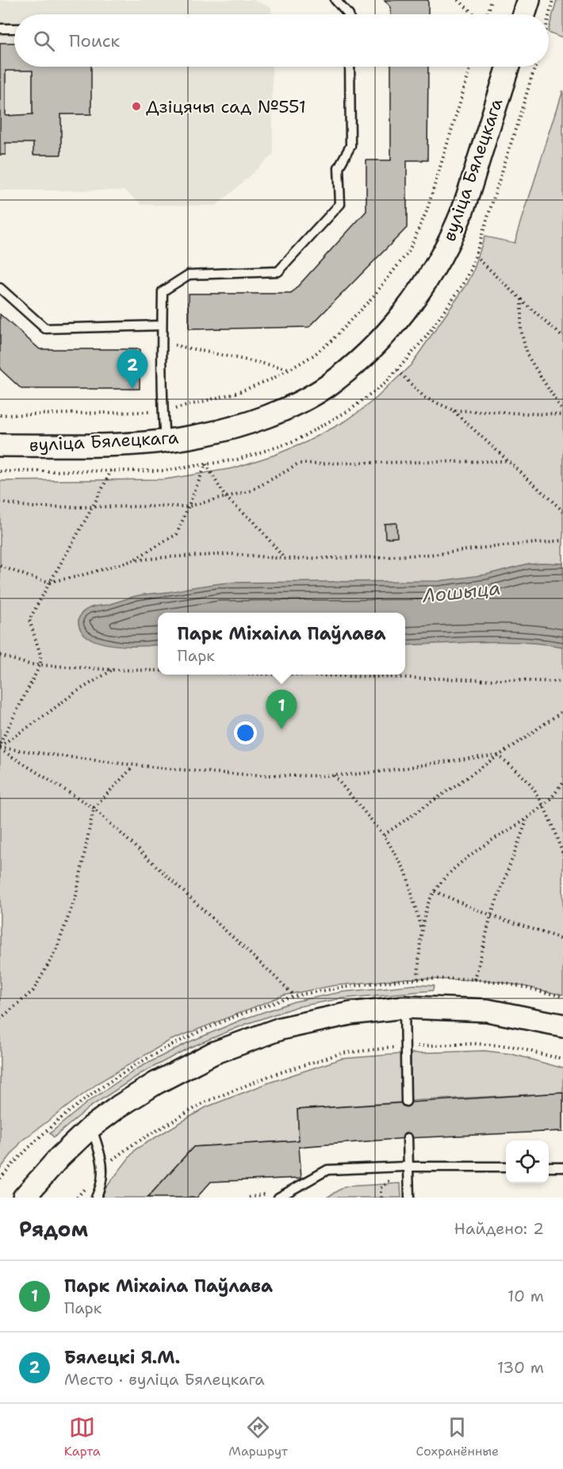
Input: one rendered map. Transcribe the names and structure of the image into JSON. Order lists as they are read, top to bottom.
{
  "streets": {
    "street": ["вуліца Бялецкага"]
  },
  "water": ["Лошыца"],
  "places": ["Дзіцячы сад №551"],
  "page": {
    "search": "Поиск",
    "pins": ["2", "1"],
    "popup": ["Парк Міхаіла Паўлава", "Парк"],
    "heading": ["Рядом", "Найдено: 2"],
    "list": [
      {
        "mark": "1",
        "name": "Парк Міхаіла Паўлава",
        "note": "Парк",
        "value": "10 m"
      },
      {
        "mark": "2",
        "name": "Бялецкі Я.М.",
        "note": "Место · вуліца Бялецкага",
        "value": "130 m"
      }
    ],
    "nav": ["Карта", "Маршрут", "Сохранённые"]
  }
}
